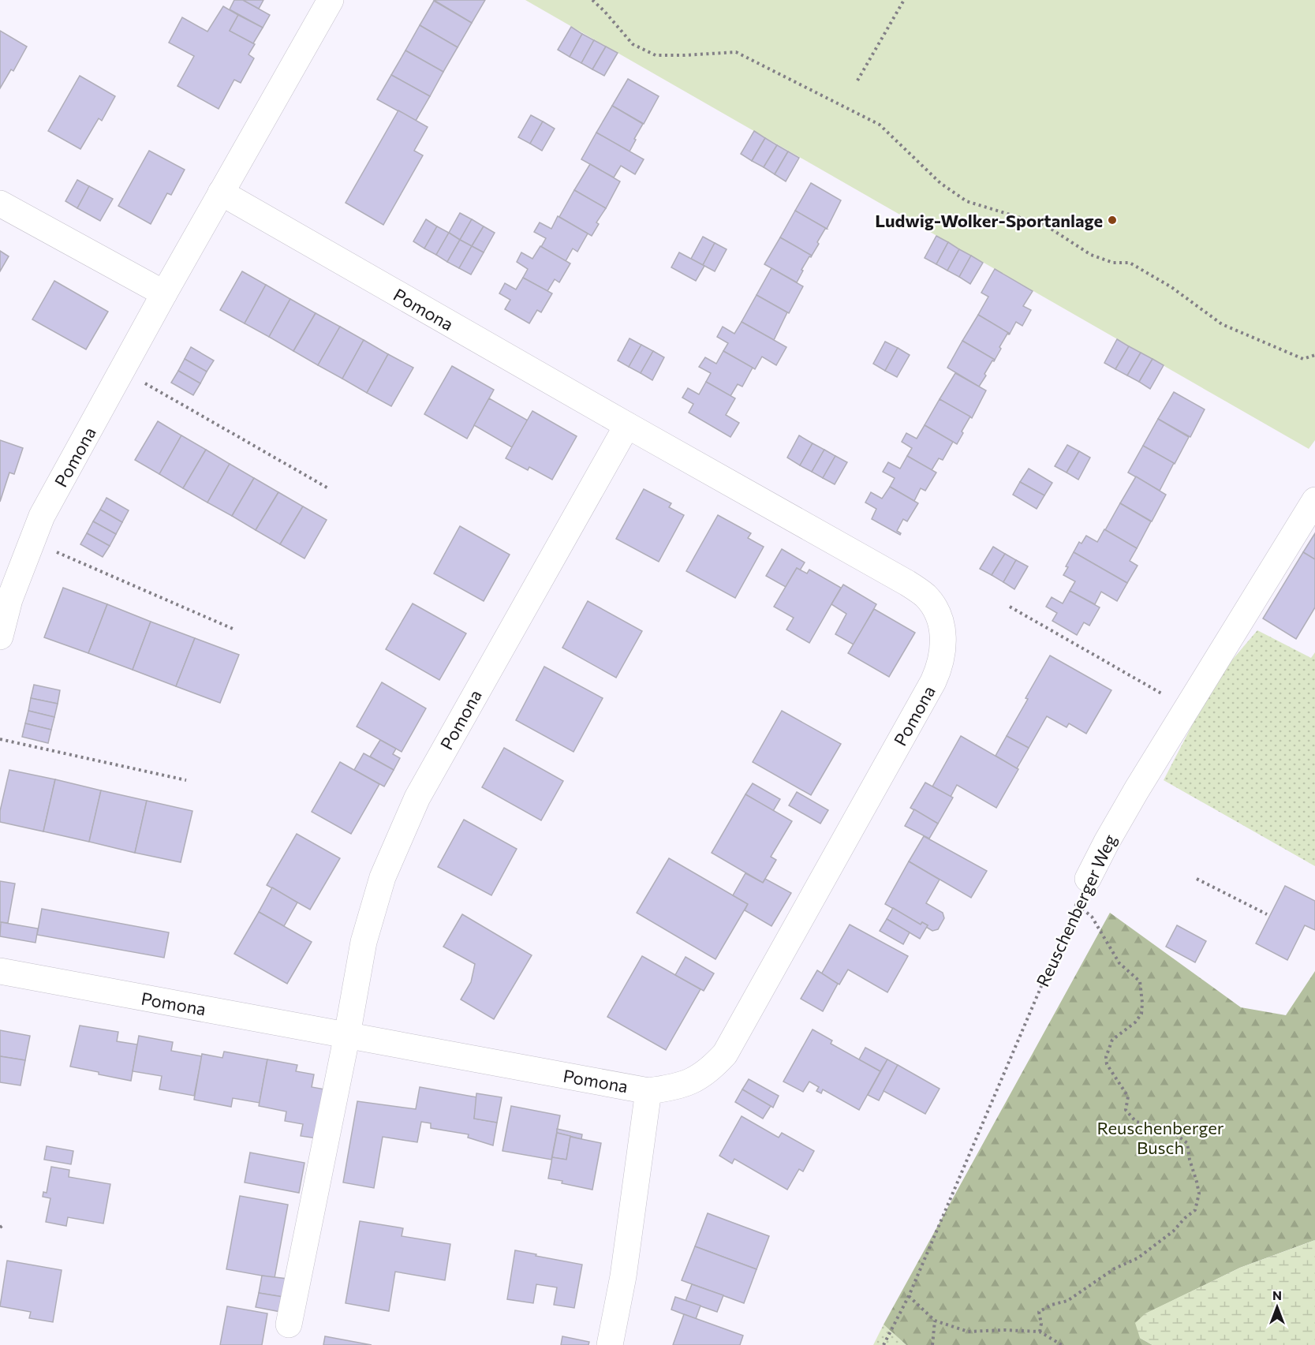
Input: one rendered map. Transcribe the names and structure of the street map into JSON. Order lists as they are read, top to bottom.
{
  "streets": {
    "street": ["Pomona", "Reuschenberger Weg"]
  },
  "parks": ["Reuschenberger Busch"],
  "places": ["Ludwig-Wolker-Sportanlage"],
  "north": "top"
}
